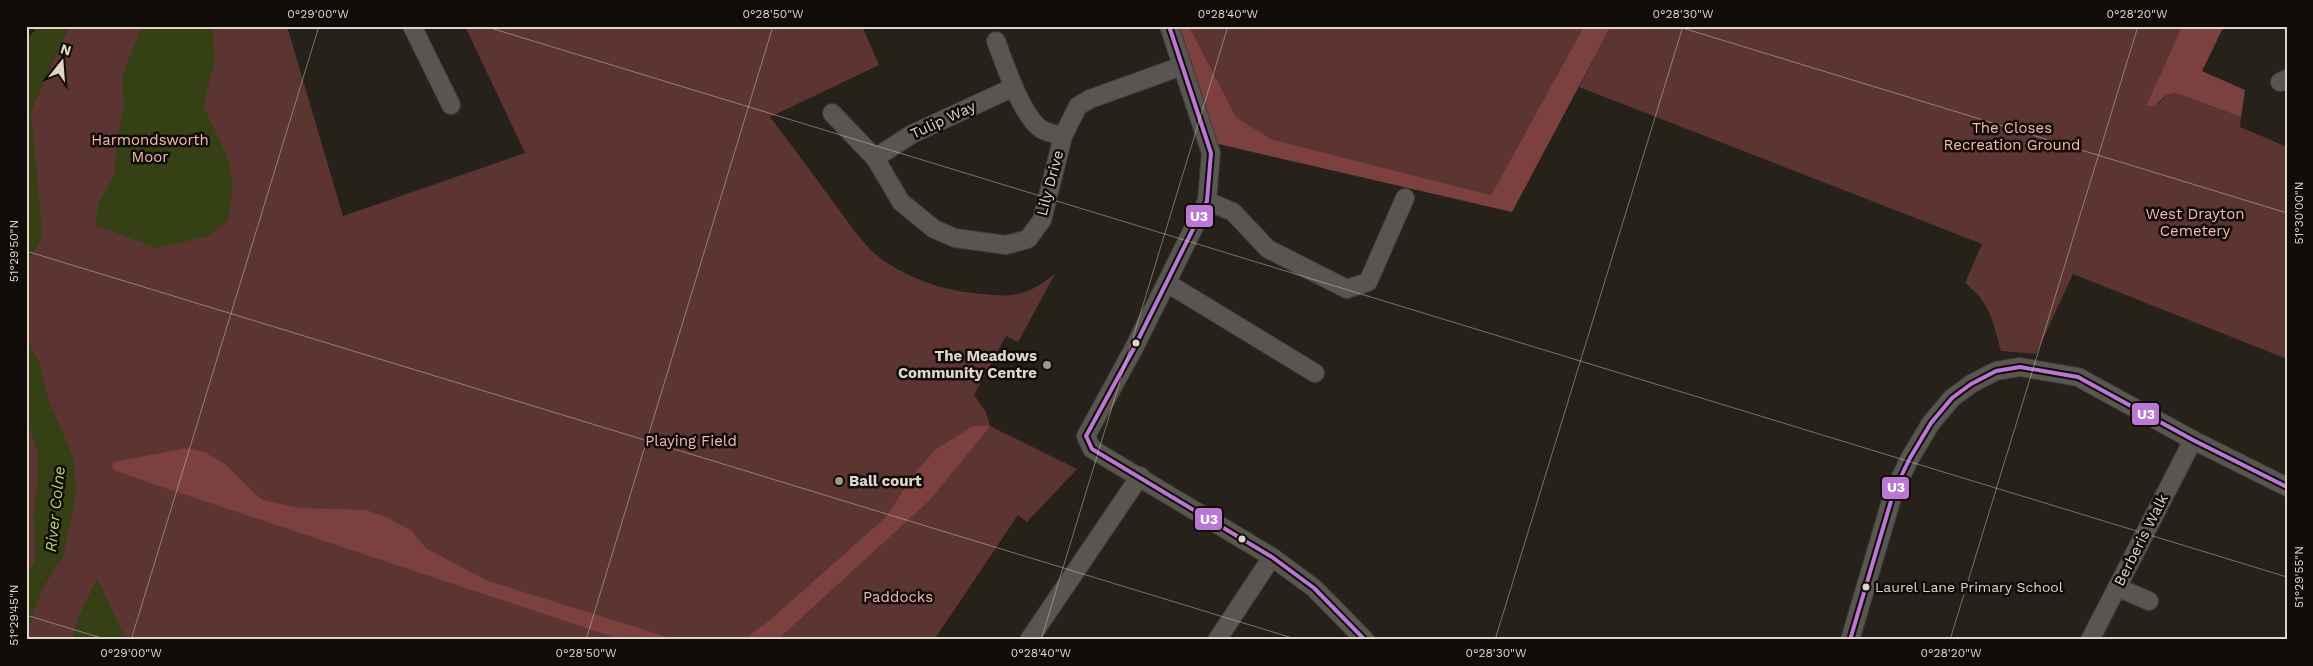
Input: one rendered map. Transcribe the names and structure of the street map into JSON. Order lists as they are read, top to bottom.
{
  "streets": {
    "street": ["Tulip Way", "Lily Drive", "Berberis Walk"]
  },
  "crossings": [
    ["Tulip Way", "Lily Drive"]
  ],
  "water": ["River Colne"],
  "parks": [
    "The Closes Recreation Ground",
    "Harmondsworth Moor",
    "West Drayton Cemetery",
    "Playing Field",
    "Paddocks"
  ],
  "places": ["The Meadows Community Centre", "Ball court", "Laurel Lane Primary School"],
  "lines": ["transit line U3"],
  "north": "top",
  "coordinates": [
    "0°29'00\"W",
    "0°28'50\"W",
    "0°28'40\"W",
    "0°28'30\"W",
    "0°28'20\"W",
    "51°30'00\"N",
    "51°29'50\"N",
    "51°29'55\"N",
    "51°29'45\"N"
  ]
}
